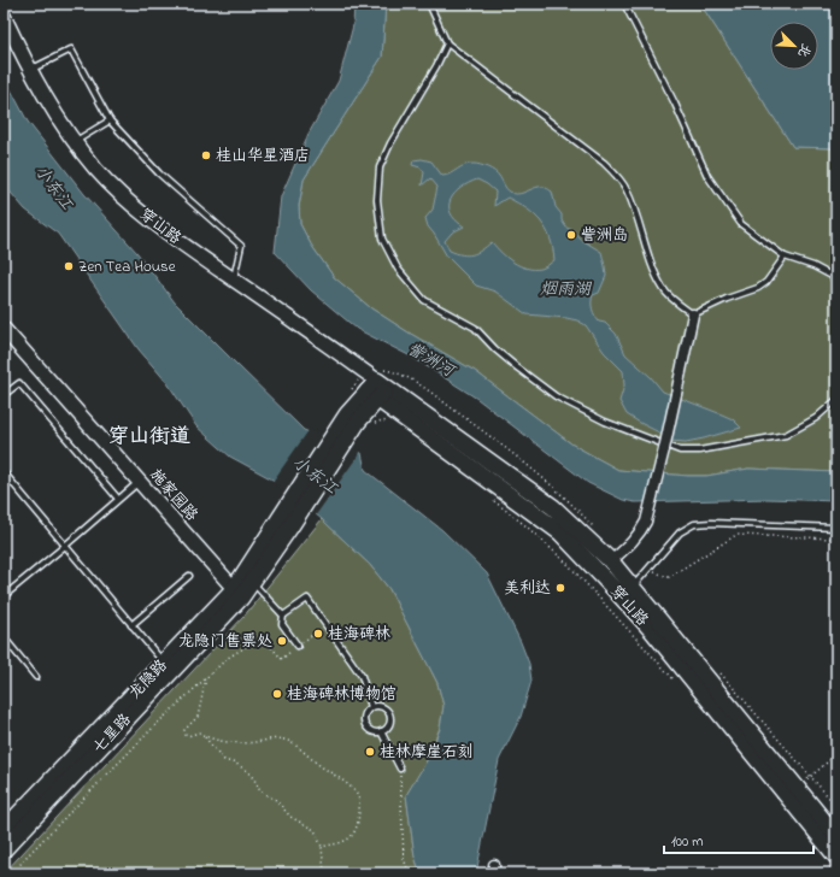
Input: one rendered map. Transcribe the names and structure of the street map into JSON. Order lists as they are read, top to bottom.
{
  "streets": {
    "main road": [
      "穿山路",
      "施家园路",
      "龙隐路",
      "七星路"
    ]
  },
  "crossings": [
    ["施家园路", "龙隐路"],
    ["龙隐路", "七星路"]
  ],
  "districts": ["穿山街道"],
  "water": ["小东江", "烟雨湖", "訾洲河"],
  "places": [
    "桂山华星酒店",
    "訾洲岛",
    "Zen Tea House",
    "美利达",
    "桂海碑林",
    "龙隐门售票处",
    "桂海碑林博物馆",
    "桂林摩崖石刻"
  ],
  "scale_bar": "100 m",
  "north": "bottom right"
}
